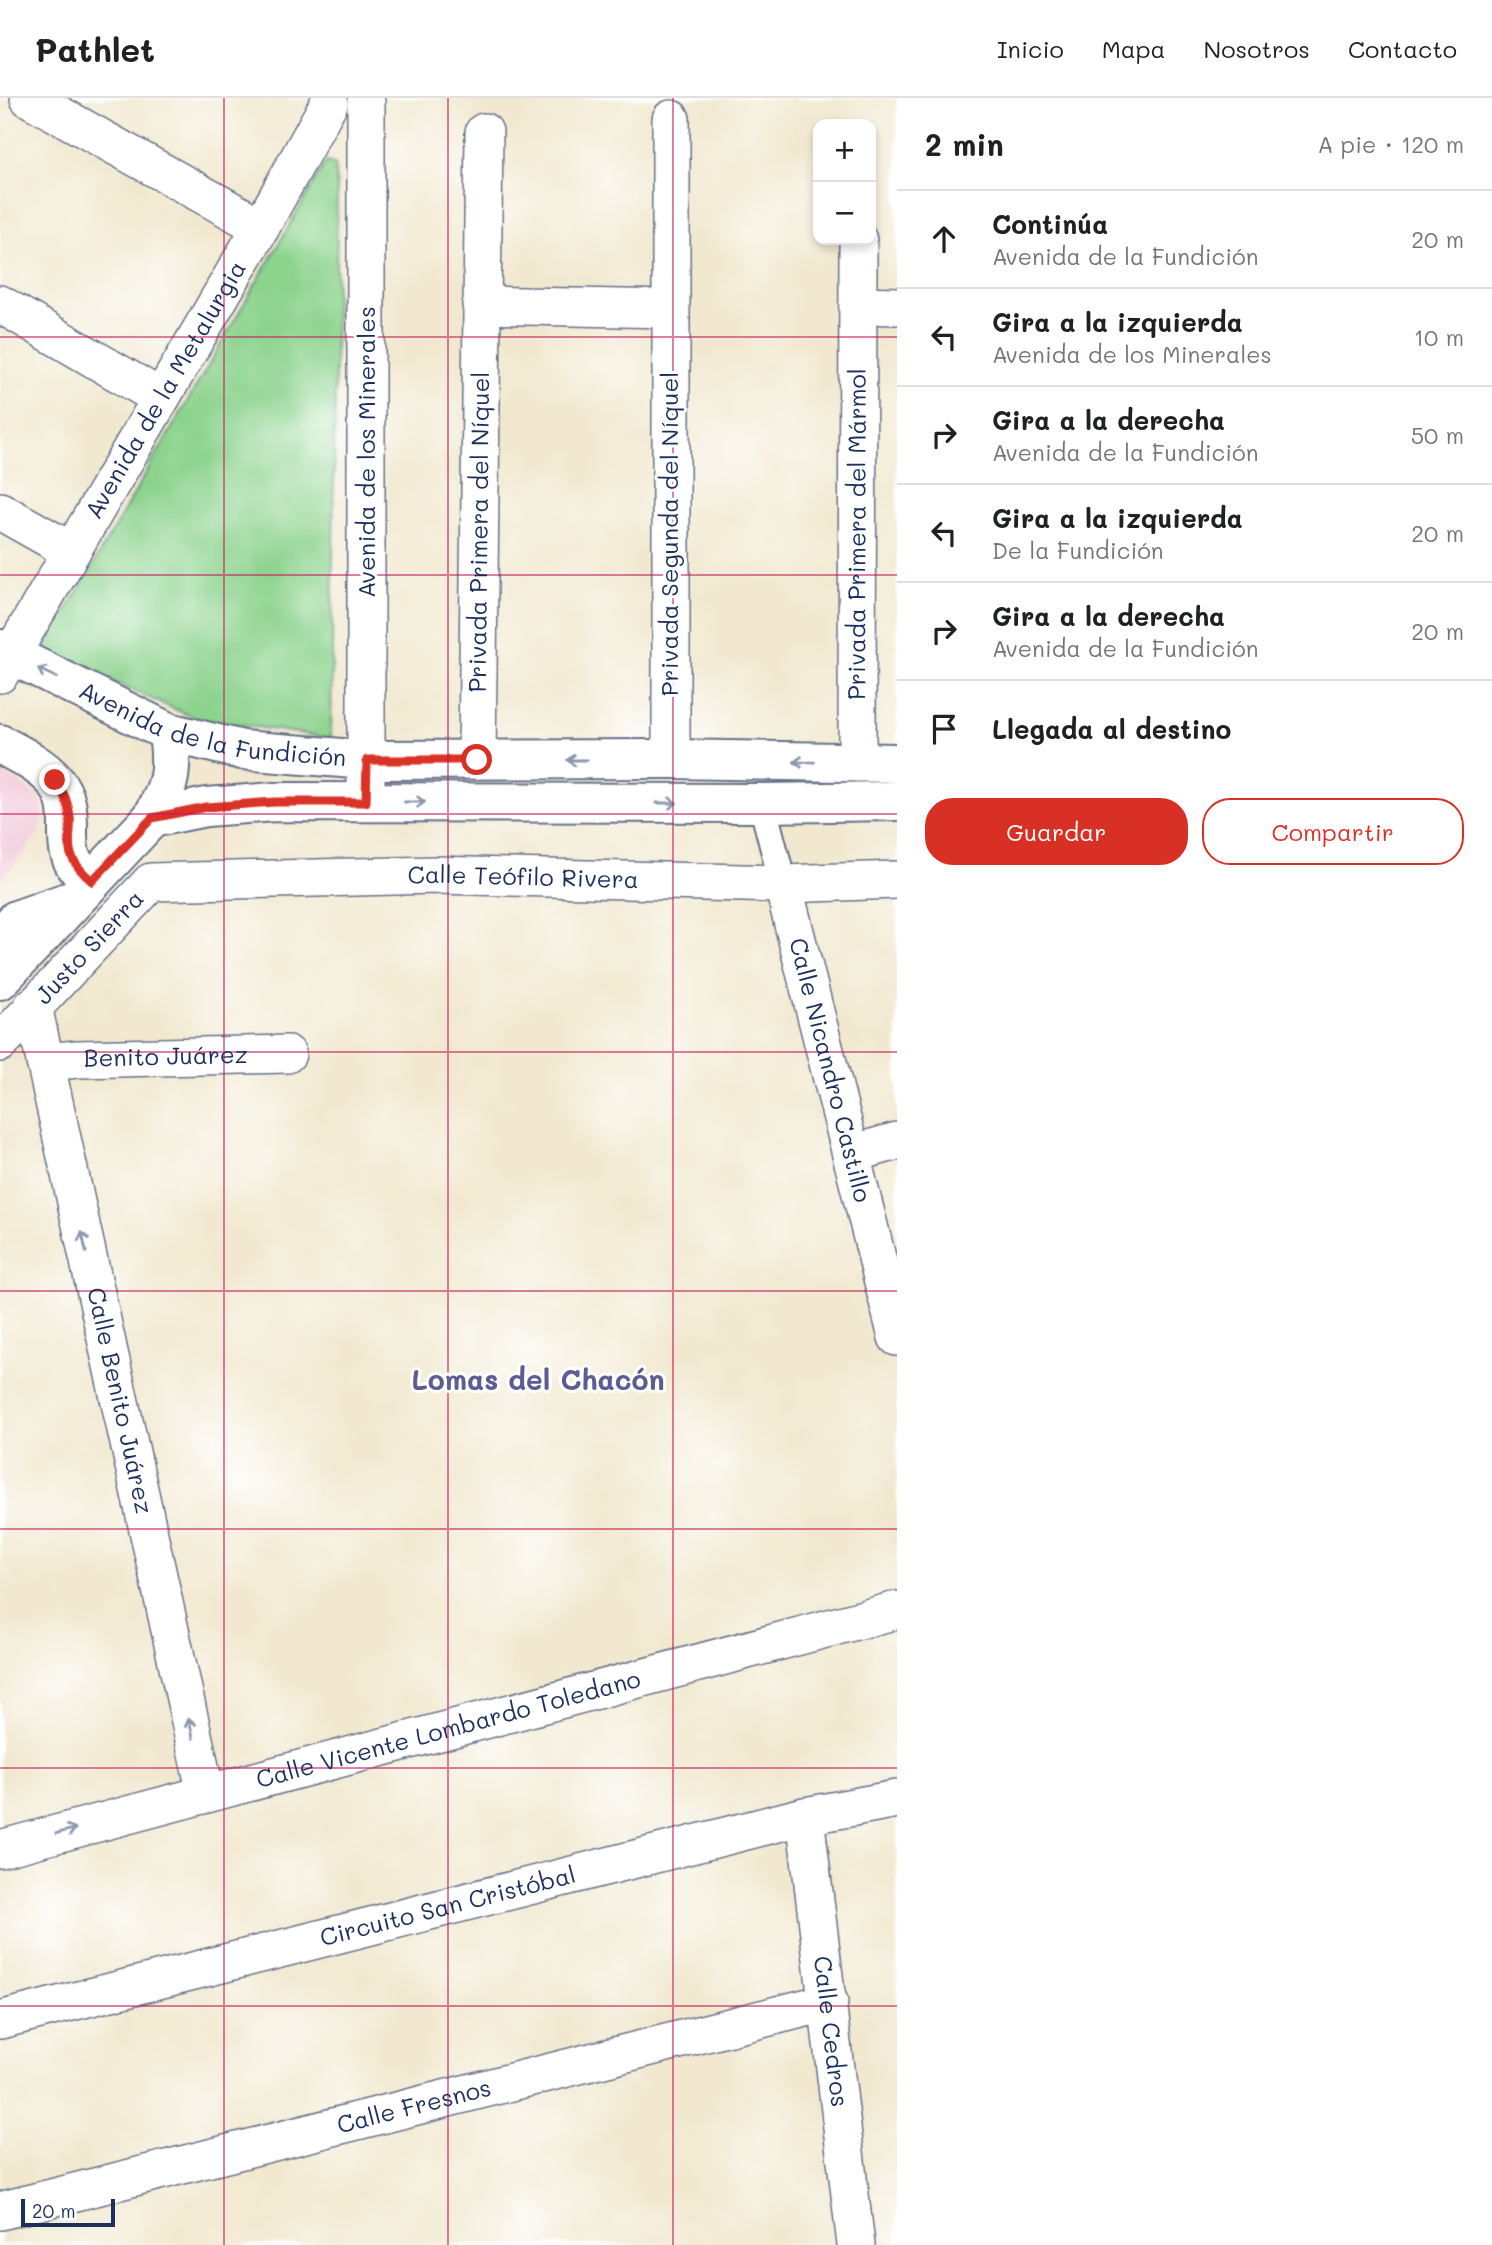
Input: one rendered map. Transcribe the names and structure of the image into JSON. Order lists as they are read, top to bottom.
{
  "streets": {
    "street": [
      "Avenida de la Metalurgia",
      "Avenida de los Minerales",
      "Privada Primera del Níquel",
      "Privada Segunda del Níquel",
      "Privada Primera del Mármol",
      "Avenida de la Fundición",
      "Calle Teófilo Rivera",
      "Justo Sierra",
      "Benito Juárez",
      "Calle Nicandro Castillo",
      "Calle Benito Juárez",
      "Calle Vicente Lombardo Toledano",
      "Circuito San Cristóbal",
      "Calle Cedros",
      "Calle Fresnos"
    ]
  },
  "crossings": [
    ["Avenida de la Metalurgia", "Avenida de la Fundición"],
    ["Avenida de los Minerales", "Avenida de la Fundición"],
    ["Privada Primera del Níquel", "Avenida de la Fundición"],
    ["Privada Segunda del Níquel", "Avenida de la Fundición"],
    ["Privada Primera del Mármol", "Avenida de la Fundición"],
    ["Calle Teófilo Rivera", "Justo Sierra"],
    ["Calle Teófilo Rivera", "Calle Nicandro Castillo"],
    ["Justo Sierra", "Calle Benito Juárez"],
    ["Benito Juárez", "Calle Benito Juárez"],
    ["Calle Benito Juárez", "Calle Vicente Lombardo Toledano"],
    ["Circuito San Cristóbal", "Calle Cedros"],
    ["Calle Cedros", "Calle Fresnos"]
  ],
  "one_way": ["Calle Benito Juárez"],
  "districts": ["Lomas del Chacón"],
  "scale_bar": "20 m",
  "page": {
    "header": "Pathlet",
    "nav": [
      "Inicio",
      "Mapa",
      "Nosotros",
      "Contacto"
    ],
    "heading": ["2 min", "A pie · 120 m"],
    "map_buttons": ["+", "−"],
    "list": [
      ["Continúa", "Avenida de la Fundición", "20 m"],
      ["Gira a la izquierda", "Avenida de los Minerales", "10 m"],
      ["Gira a la derecha", "Avenida de la Fundición", "50 m"],
      ["Gira a la izquierda", "De la Fundición", "20 m"],
      ["Gira a la derecha", "Avenida de la Fundición", "20 m"],
      "Llegada al destino"
    ],
    "buttons": ["Guardar", "Compartir"],
    "scale": "20 m"
  }
}
